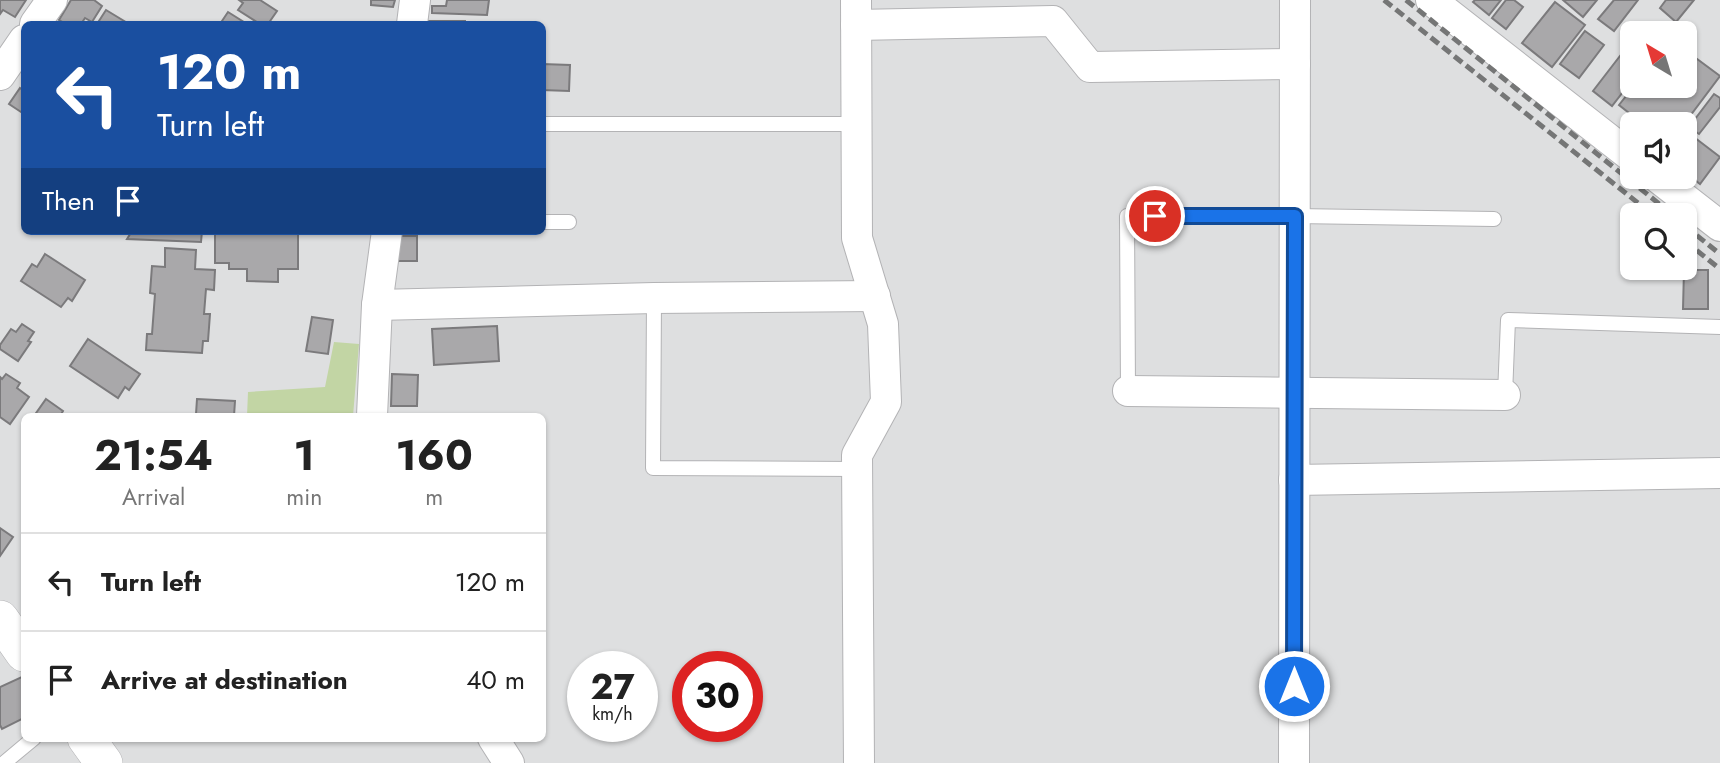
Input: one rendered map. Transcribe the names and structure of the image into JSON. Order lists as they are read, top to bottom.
{
  "north": "top left",
  "page": {
    "turn": ["120 m", "Turn left"],
    "then": "Then",
    "eta": [
      "21:54",
      "Arrival",
      "1",
      "min",
      "160",
      "m"
    ],
    "list": [
      {
        "name": "Turn left",
        "value": "120 m"
      },
      {
        "name": "Arrive at destination",
        "value": "40 m"
      }
    ],
    "speed": "27 km/h",
    "limit": "30"
  }
}
